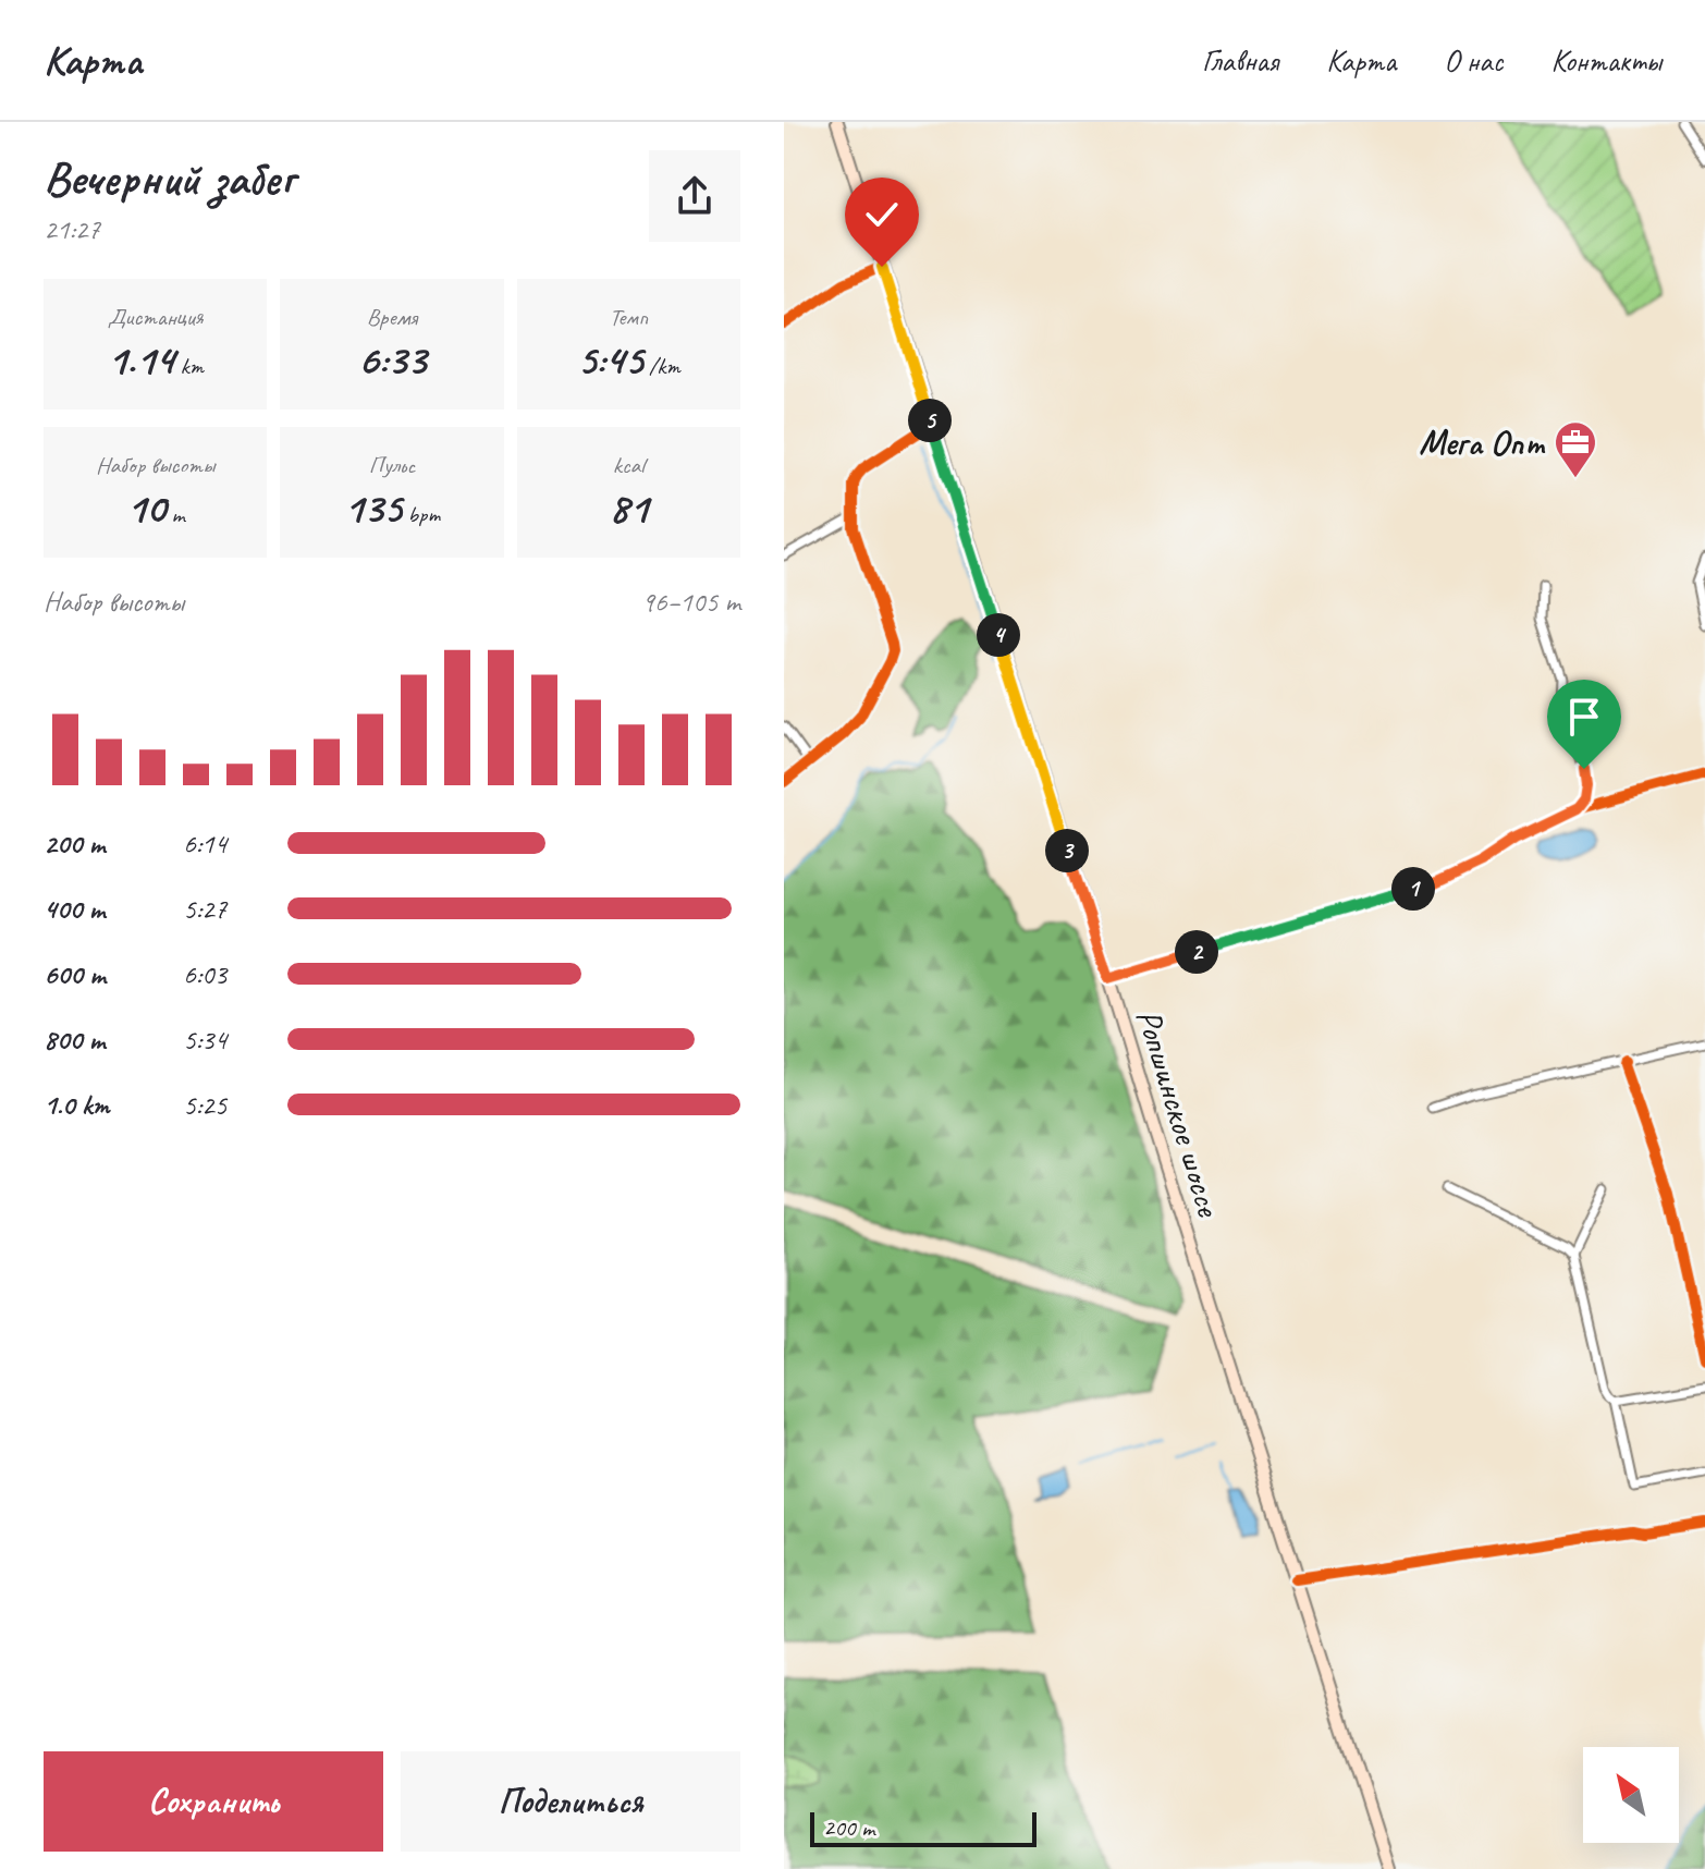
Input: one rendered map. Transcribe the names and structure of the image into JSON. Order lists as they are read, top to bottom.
{
  "streets": {
    "main road": ["Ропшинское шоссе"]
  },
  "places": {
    "office": ["Мега Опт"]
  },
  "scale_bar": "200 m",
  "north": "top left",
  "page": {
    "header": "Карта",
    "nav": [
      "Главная",
      "Карта",
      "О нас",
      "Контакты"
    ],
    "heading": ["Вечерний забег", "21:27"],
    "stats": [
      ["Дистанция", "1.14 km"],
      ["Время", "6:33"],
      ["Темп", "5:45 /km"],
      ["Набор высоты", "10 m"],
      ["Пульс", "135 bpm"],
      ["kcal", "81"]
    ],
    "pins": [
      "5",
      "4",
      "3",
      "1",
      "2"
    ],
    "chart": ["Набор высоты", "96–105 m"],
    "list": [
      {
        "name": "200 m",
        "note": "6:14"
      },
      {
        "name": "400 m",
        "note": "5:27"
      },
      {
        "name": "600 m",
        "note": "6:03"
      },
      {
        "name": "800 m",
        "note": "5:34"
      },
      {
        "name": "1.0 km",
        "note": "5:25"
      }
    ],
    "buttons": ["Сохранить", "Поделиться"],
    "scale": "200 m"
  }
}
